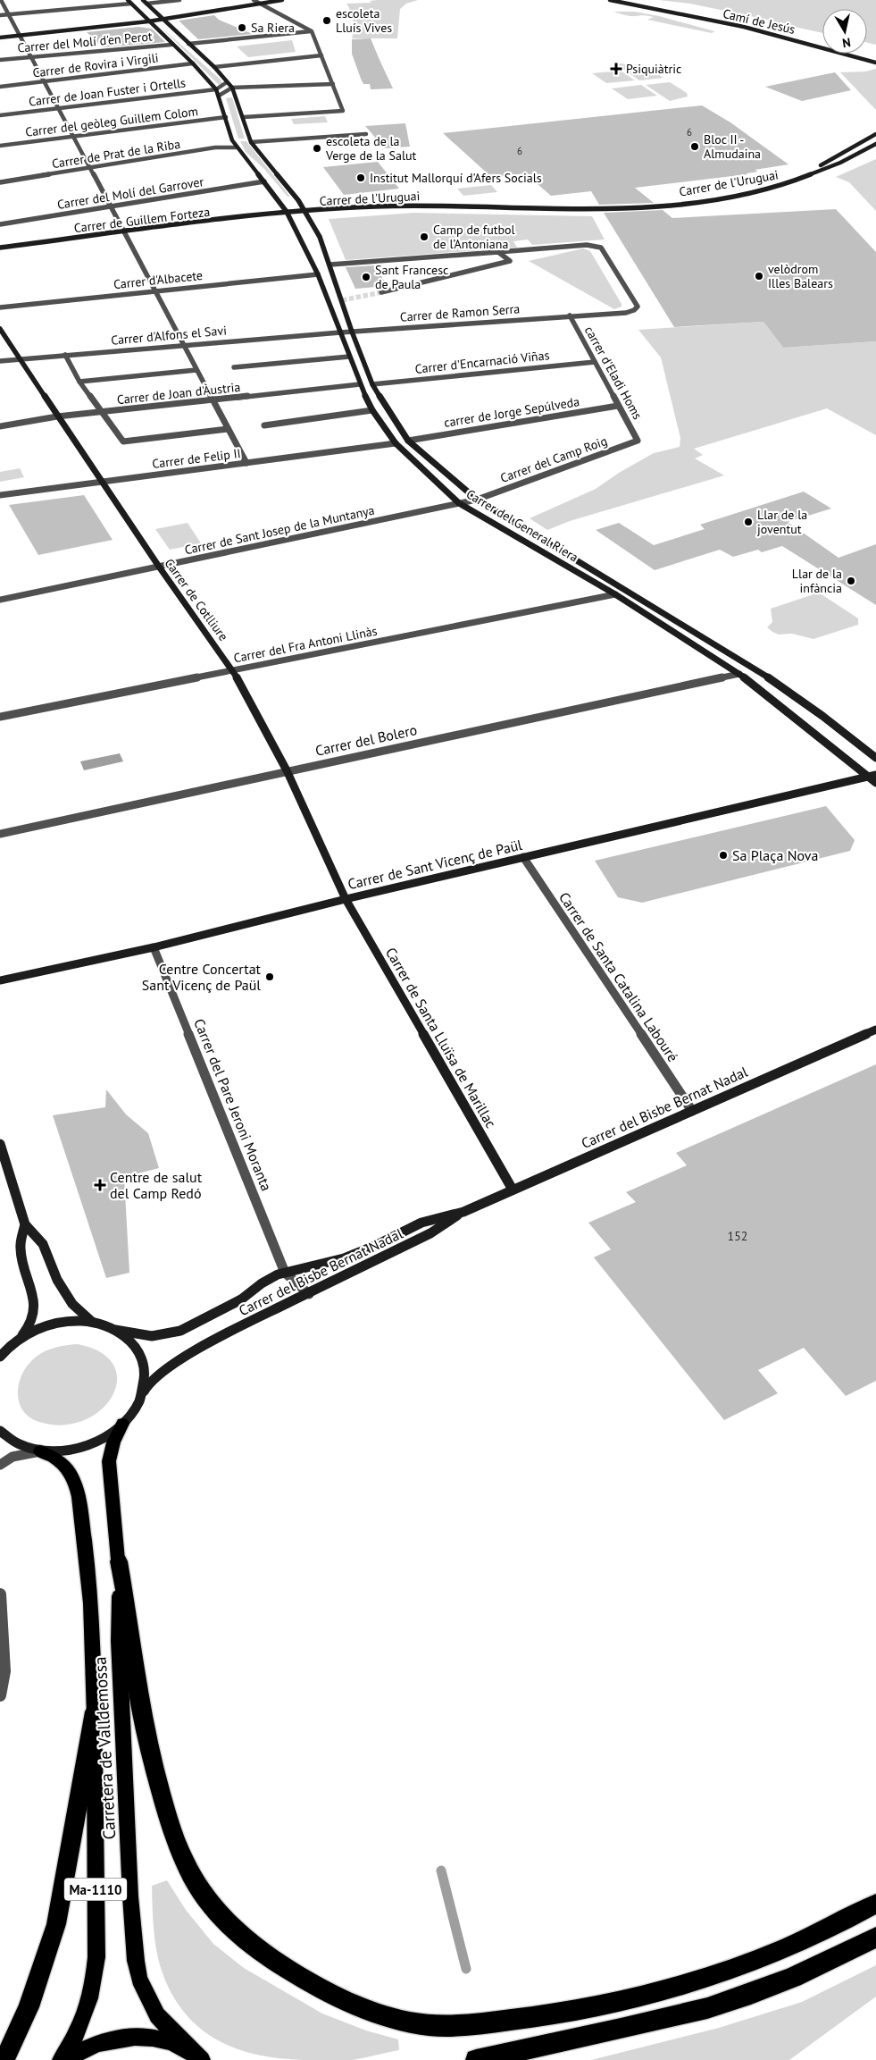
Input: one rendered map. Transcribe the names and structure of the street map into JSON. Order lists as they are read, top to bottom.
{
  "streets": {
    "main road": [
      "Camí de Jesús",
      "Carrer de l'Uruguai",
      "Carrer de Guillem Forteza",
      "Carrer del General Riera",
      "Carrer de Cotlliure",
      "Carrer de Sant Vicenç de Paül",
      "Carrer de Santa Lluïsa de Marillac",
      "Carrer del Bisbe Bernat Nadal",
      "Carretera de Valldemossa",
      "Ma-1110"
    ],
    "street": [
      "Carrer del Molí d'en Perot",
      "Carrer de Rovira i Virgili",
      "Carrer de Joan Fuster i Ortells",
      "Carrer del geòleg Guillem Colom",
      "Carrer de Prat de la Riba",
      "Carrer del Molí del Garrover",
      "Carrer d'Albacete",
      "Carrer de Ramon Serra",
      "Carrer d'Alfons el Savi",
      "Carrer d'Encarnació Viñas",
      "carrer d'Eladi Homs",
      "Carrer de Joan d'Àustria",
      "carrer de Jorge Sepúlveda",
      "Carrer de Felip II",
      "Carrer del Camp Roig",
      "Carrer de Sant Josep de la Muntanya",
      "Carrer del Fra Antoni Llinàs",
      "Carrer del Bolero",
      "Carrer de Santa Catalina Labouré",
      "Carrer del Pare Jeroni Moranta"
    ]
  },
  "crossings": [
    ["Carrer del Molí d'en Perot", "Carrer del General Riera"],
    ["Carrer de Rovira i Virgili", "Carrer del General Riera"],
    ["Carrer de Joan Fuster i Ortells", "Carrer del General Riera"],
    ["Carrer del geòleg Guillem Colom", "Carrer del General Riera"],
    ["Carrer de Prat de la Riba", "Carrer del General Riera"],
    ["Carrer de l'Uruguai", "Carrer de Guillem Forteza"],
    ["Carrer de l'Uruguai", "Carrer del General Riera"],
    ["Carrer del Molí del Garrover", "Carrer del General Riera"],
    ["Carrer de Guillem Forteza", "Carrer del General Riera"],
    ["Carrer d'Albacete", "Carrer del General Riera"],
    ["Carrer de Ramon Serra", "Carrer d'Alfons el Savi"],
    ["Carrer de Ramon Serra", "carrer d'Eladi Homs"],
    ["Carrer de Ramon Serra", "Carrer del General Riera"],
    ["Carrer d'Alfons el Savi", "Carrer del General Riera"],
    ["Carrer d'Alfons el Savi", "Carrer de Cotlliure"],
    ["Carrer d'Encarnació Viñas", "carrer d'Eladi Homs"],
    ["Carrer d'Encarnació Viñas", "Carrer del General Riera"],
    ["carrer d'Eladi Homs", "carrer de Jorge Sepúlveda"],
    ["carrer d'Eladi Homs", "Carrer del Camp Roig"],
    ["Carrer de Joan d'Àustria", "Carrer del General Riera"],
    ["Carrer de Joan d'Àustria", "Carrer de Cotlliure"],
    ["carrer de Jorge Sepúlveda", "Carrer del General Riera"],
    ["Carrer de Felip II", "Carrer del General Riera"],
    ["Carrer de Felip II", "Carrer de Cotlliure"],
    ["Carrer del Camp Roig", "Carrer del General Riera"],
    ["Carrer del Camp Roig", "Carrer de Sant Josep de la Muntanya"],
    ["Carrer del General Riera", "Carrer de Sant Josep de la Muntanya"],
    ["Carrer del General Riera", "Carrer del Fra Antoni Llinàs"],
    ["Carrer del General Riera", "Carrer del Bolero"],
    ["Carrer del General Riera", "Carrer de Sant Vicenç de Paül"],
    ["Carrer de Sant Josep de la Muntanya", "Carrer de Cotlliure"],
    ["Carrer de Cotlliure", "Carrer del Fra Antoni Llinàs"],
    ["Carrer de Cotlliure", "Carrer del Bolero"],
    ["Carrer de Cotlliure", "Carrer de Sant Vicenç de Paül"],
    ["Carrer de Cotlliure", "Carrer de Santa Lluïsa de Marillac"],
    ["Carrer de Sant Vicenç de Paül", "Carrer de Santa Catalina Labouré"],
    ["Carrer de Sant Vicenç de Paül", "Carrer de Santa Lluïsa de Marillac"],
    ["Carrer de Sant Vicenç de Paül", "Carrer del Pare Jeroni Moranta"],
    ["Carrer de Santa Catalina Labouré", "Carrer del Bisbe Bernat Nadal"],
    ["Carrer de Santa Lluïsa de Marillac", "Carrer del Bisbe Bernat Nadal"],
    ["Carrer del Pare Jeroni Moranta", "Carrer del Bisbe Bernat Nadal"]
  ],
  "places": {
    "other": [
      "escoleta Lluís Vives",
      "Sa Riera",
      "Bloc II - Almudaina",
      "escoleta de la Verge de la Salut",
      "Institut Mallorquí d'Afers Socials",
      "Camp de futbol de l’Antoniana",
      "velòdrom Illes Balears",
      "Sant Francesc de Paula",
      "Llar de la joventut",
      "Llar de la infància",
      "Sa Plaça Nova",
      "Centre Concertat Sant Vicenç de Paül"
    ],
    "health": ["Psiquiàtric", "Centre de salut del Camp Redó"]
  },
  "house_numbers": ["6", "6", "152"],
  "north": "bottom"
}
